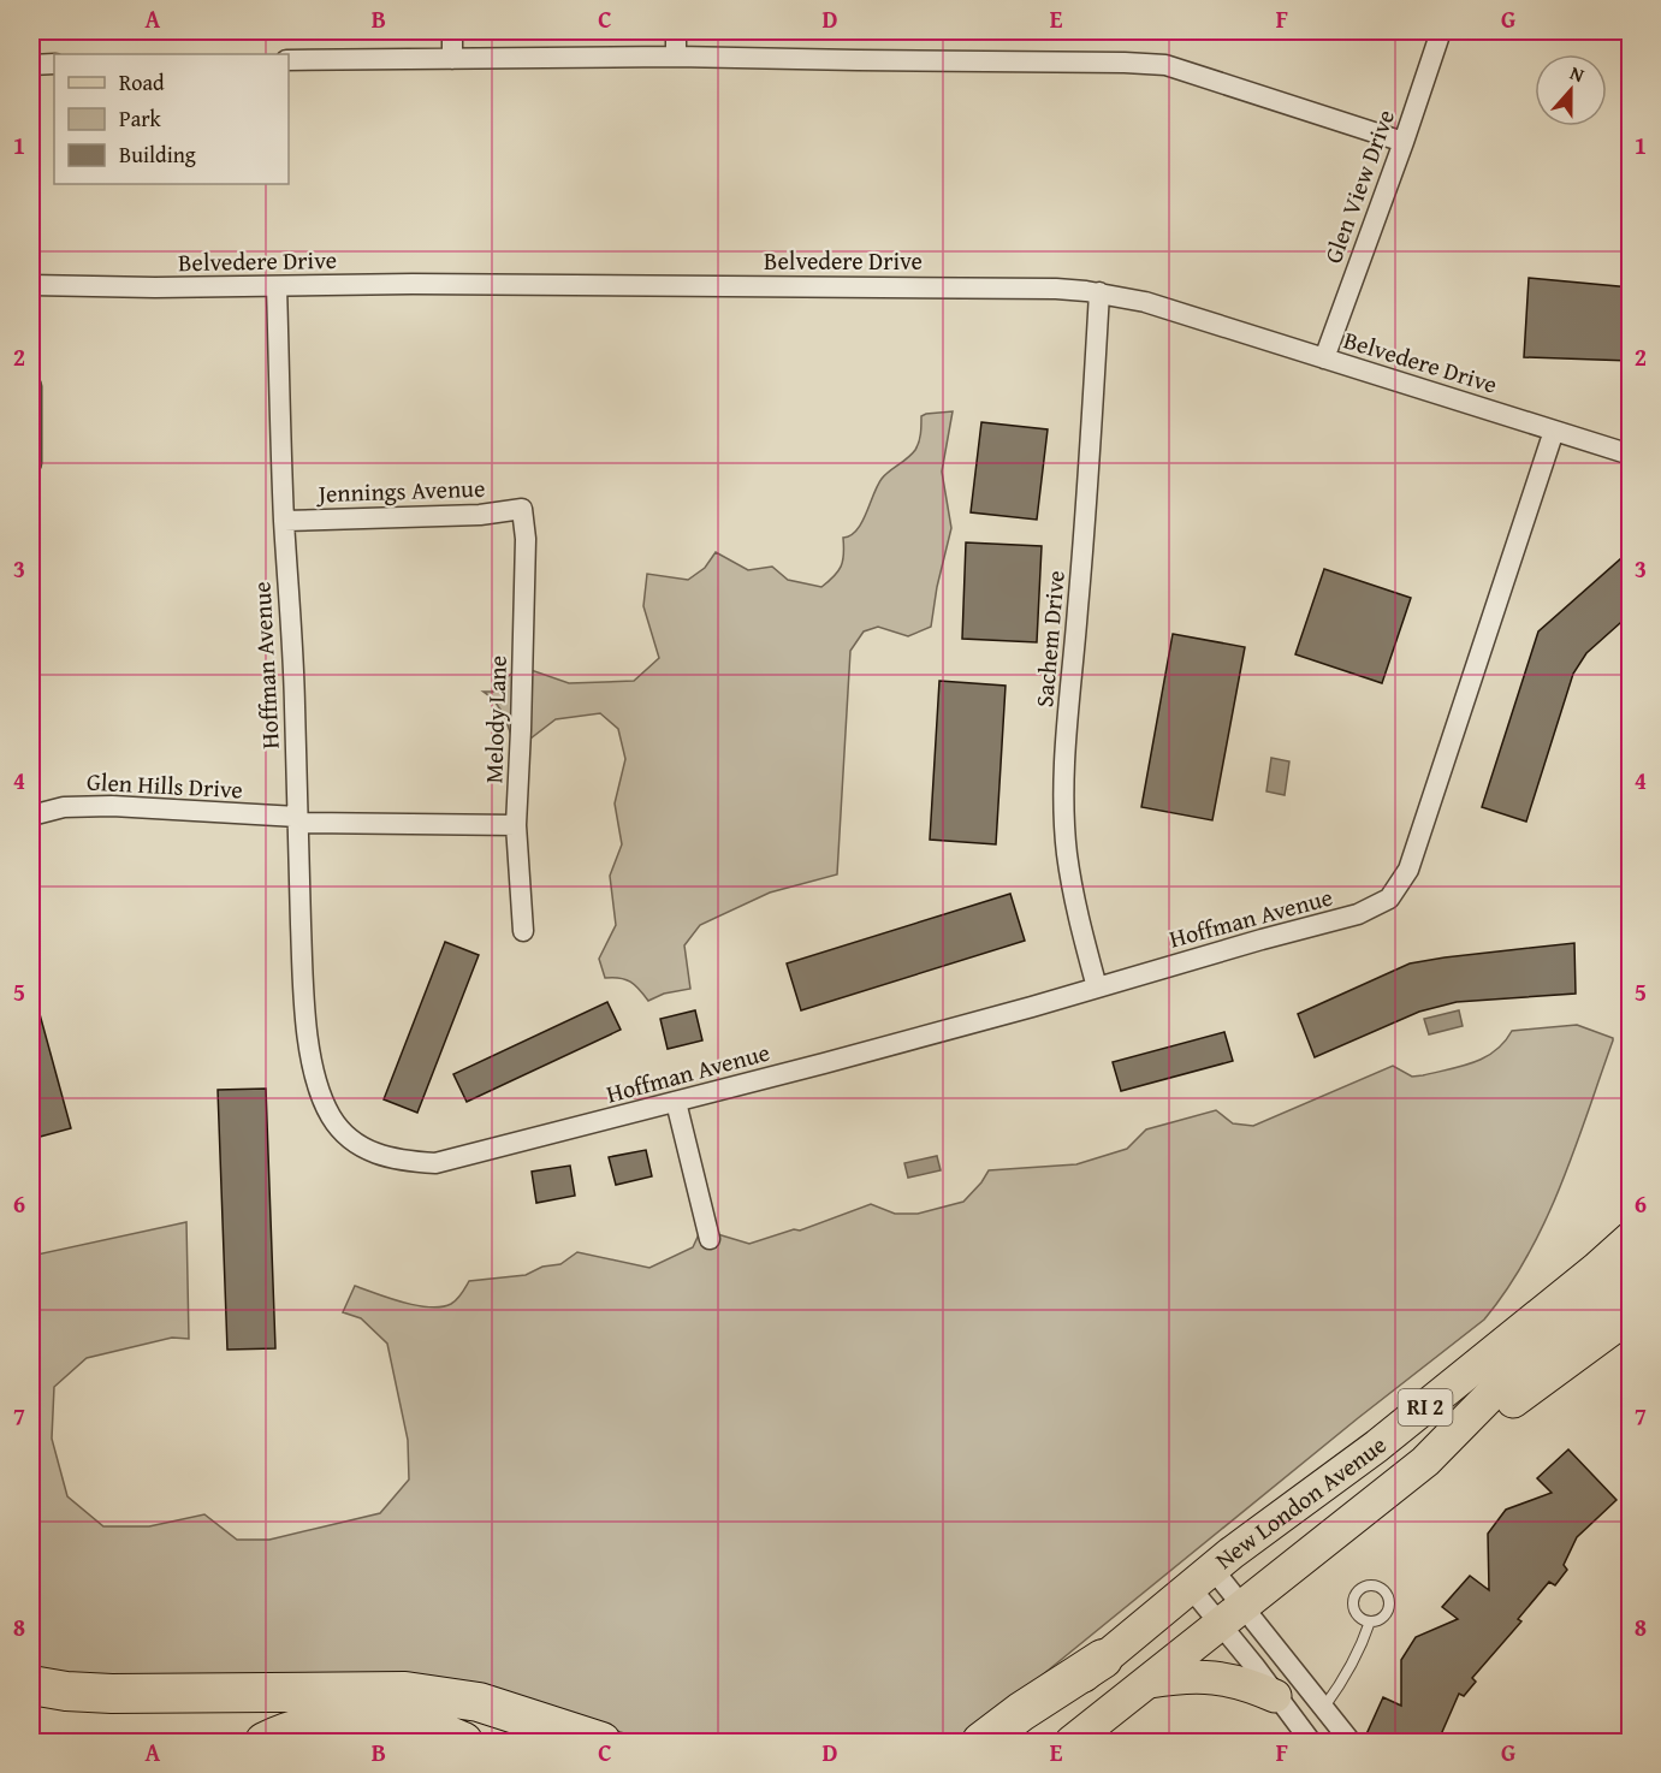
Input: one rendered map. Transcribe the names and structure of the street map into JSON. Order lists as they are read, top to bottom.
{
  "streets": {
    "main road": ["RI 2", "New London Avenue"],
    "street": [
      "Glen View Drive",
      "Belvedere Drive",
      "Jennings Avenue",
      "Sachem Drive",
      "Hoffman Avenue",
      "Melody Lane",
      "Glen Hills Drive"
    ]
  },
  "crossings": [
    ["Glen View Drive", "Belvedere Drive"],
    ["Belvedere Drive", "Sachem Drive"],
    ["Belvedere Drive", "Hoffman Avenue"],
    ["Jennings Avenue", "Hoffman Avenue"],
    ["Jennings Avenue", "Melody Lane"],
    ["Sachem Drive", "Hoffman Avenue"],
    ["Hoffman Avenue", "Glen Hills Drive"],
    ["Melody Lane", "Glen Hills Drive"]
  ],
  "legend": ["Road", "Park", "Building"],
  "north": "top",
  "grid": {
    "columns": [
      "A",
      "B",
      "C",
      "D",
      "E",
      "F",
      "G"
    ],
    "rows": [
      "1",
      "2",
      "3",
      "4",
      "5",
      "6",
      "7",
      "8"
    ]
  }
}
